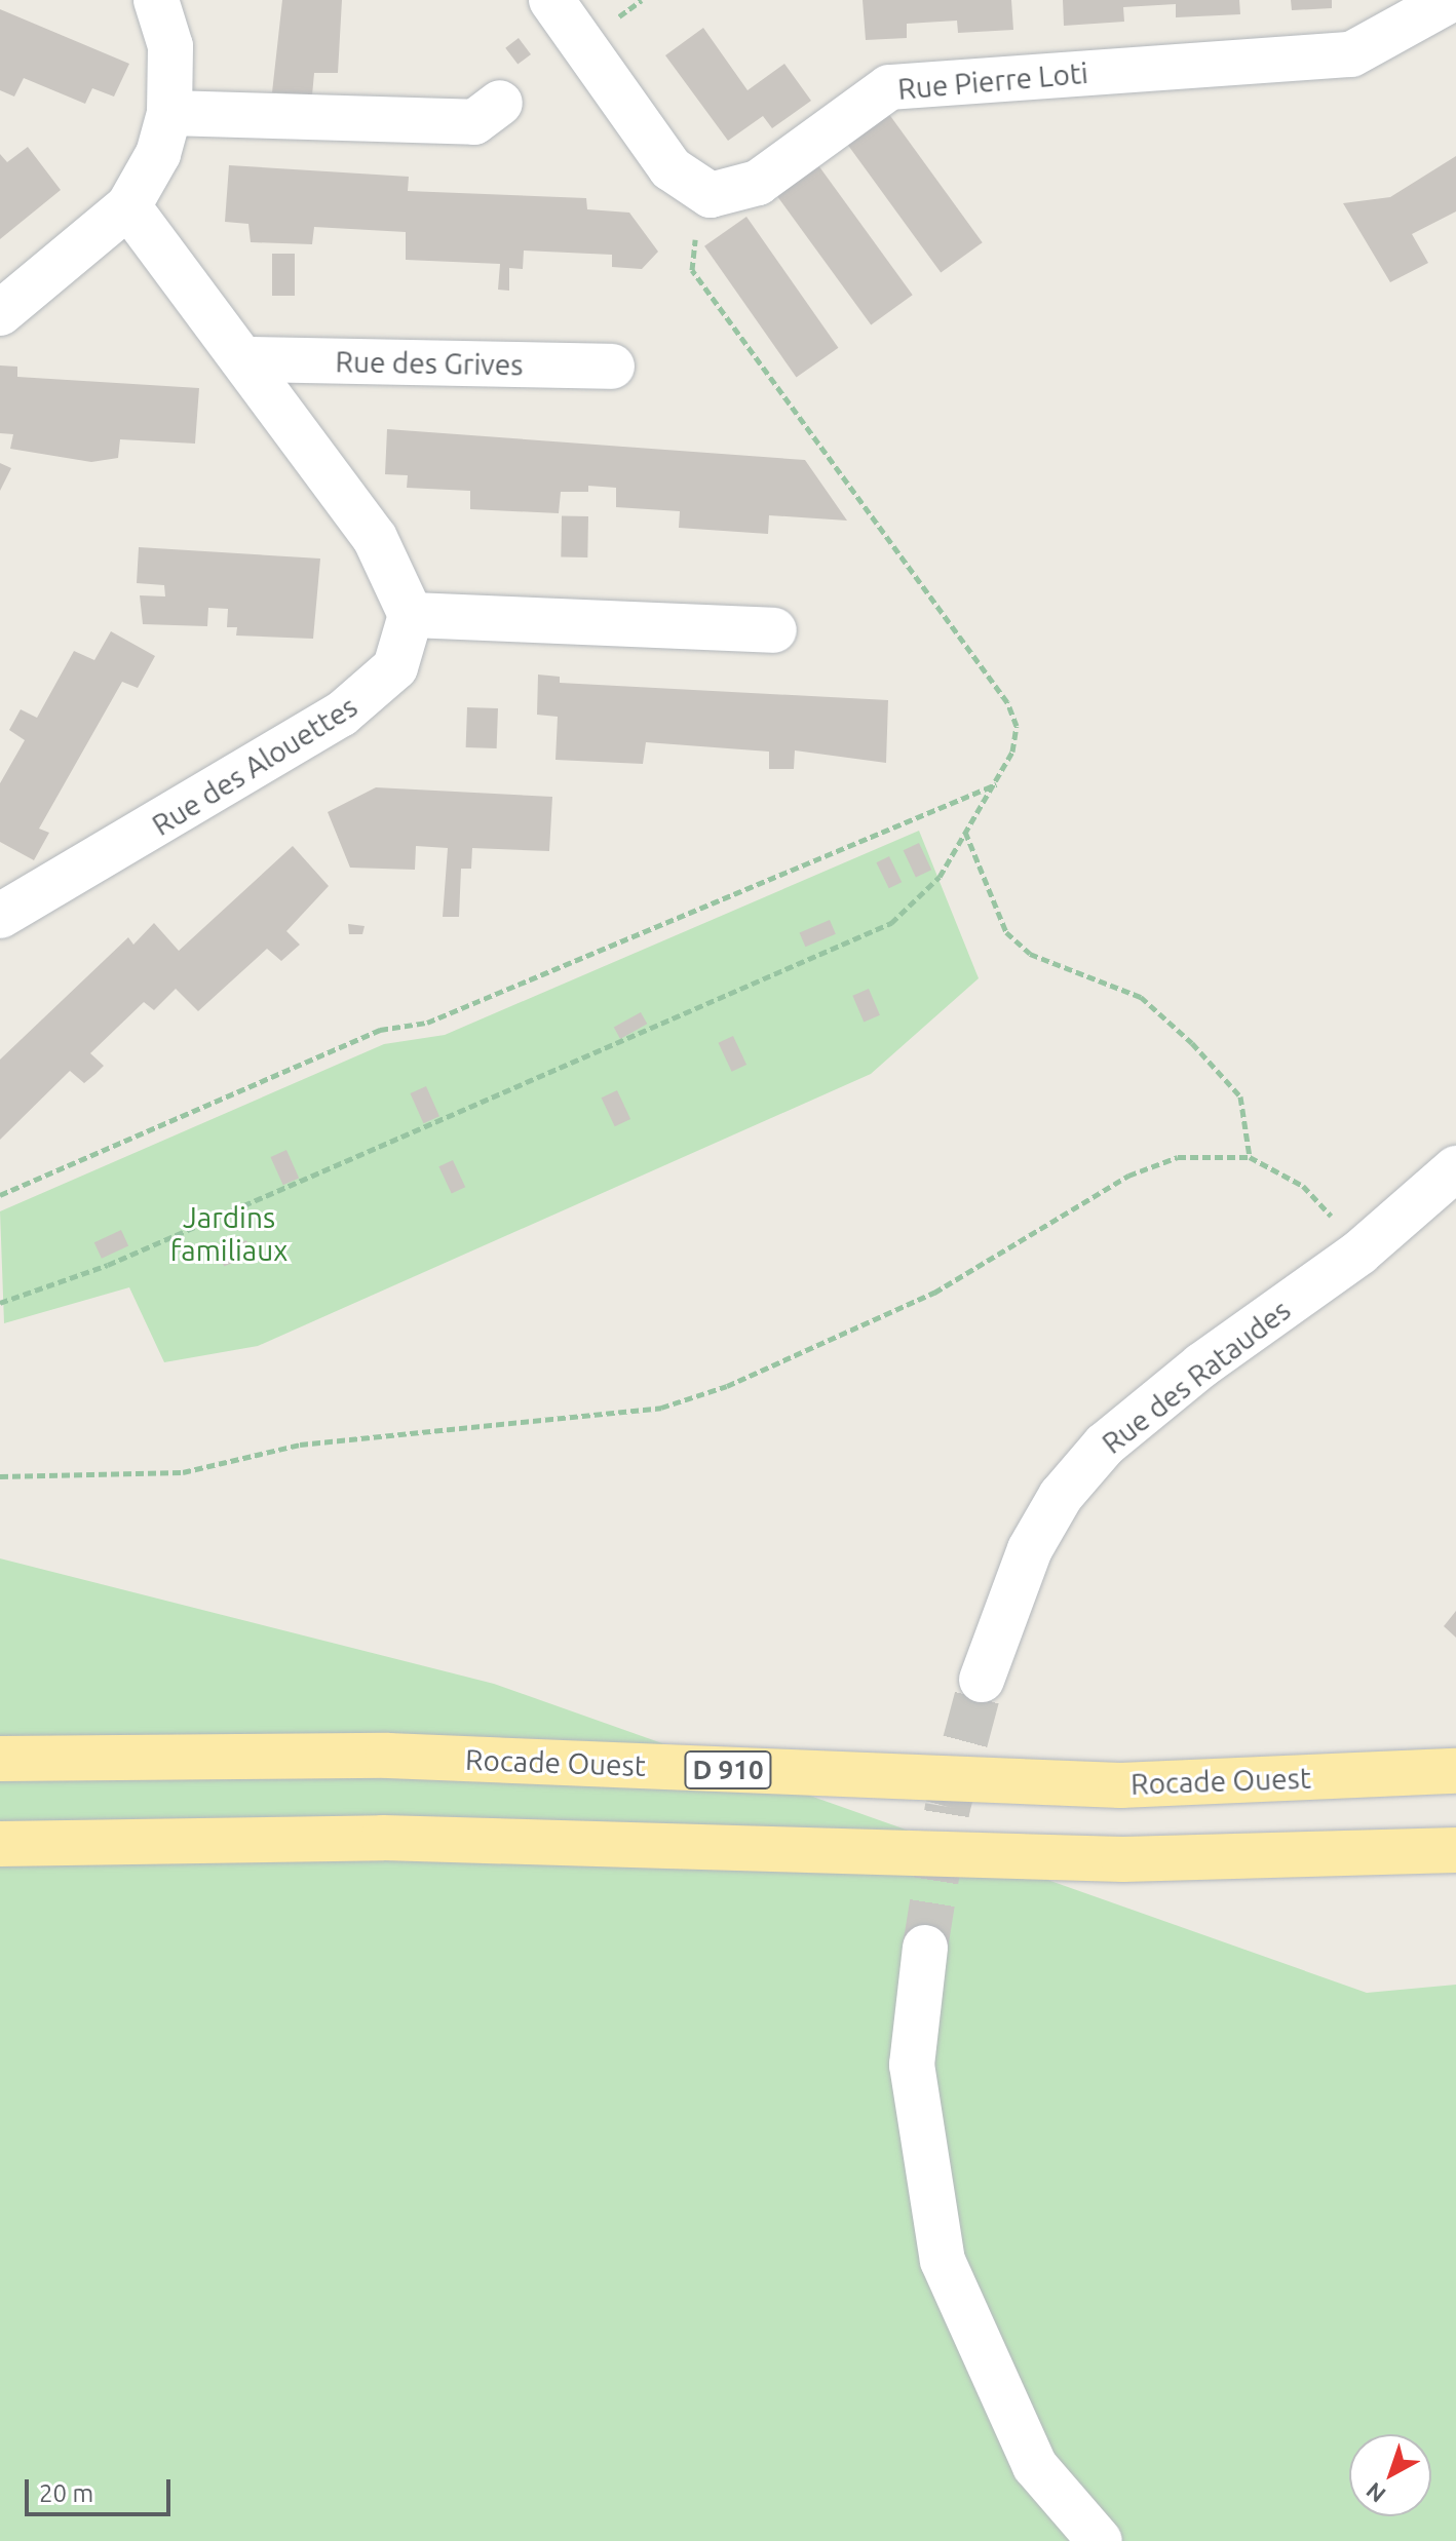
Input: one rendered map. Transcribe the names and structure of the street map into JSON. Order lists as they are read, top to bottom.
{
  "streets": {
    "main road": ["Rocade Ouest", "D 910"],
    "street": [
      "Rue Pierre Loti",
      "Rue des Grives",
      "Rue des Alouettes",
      "Rue des Rataudes"
    ]
  },
  "parks": ["Jardins familiaux"],
  "scale_bar": "20 m",
  "north": "bottom left"
}
